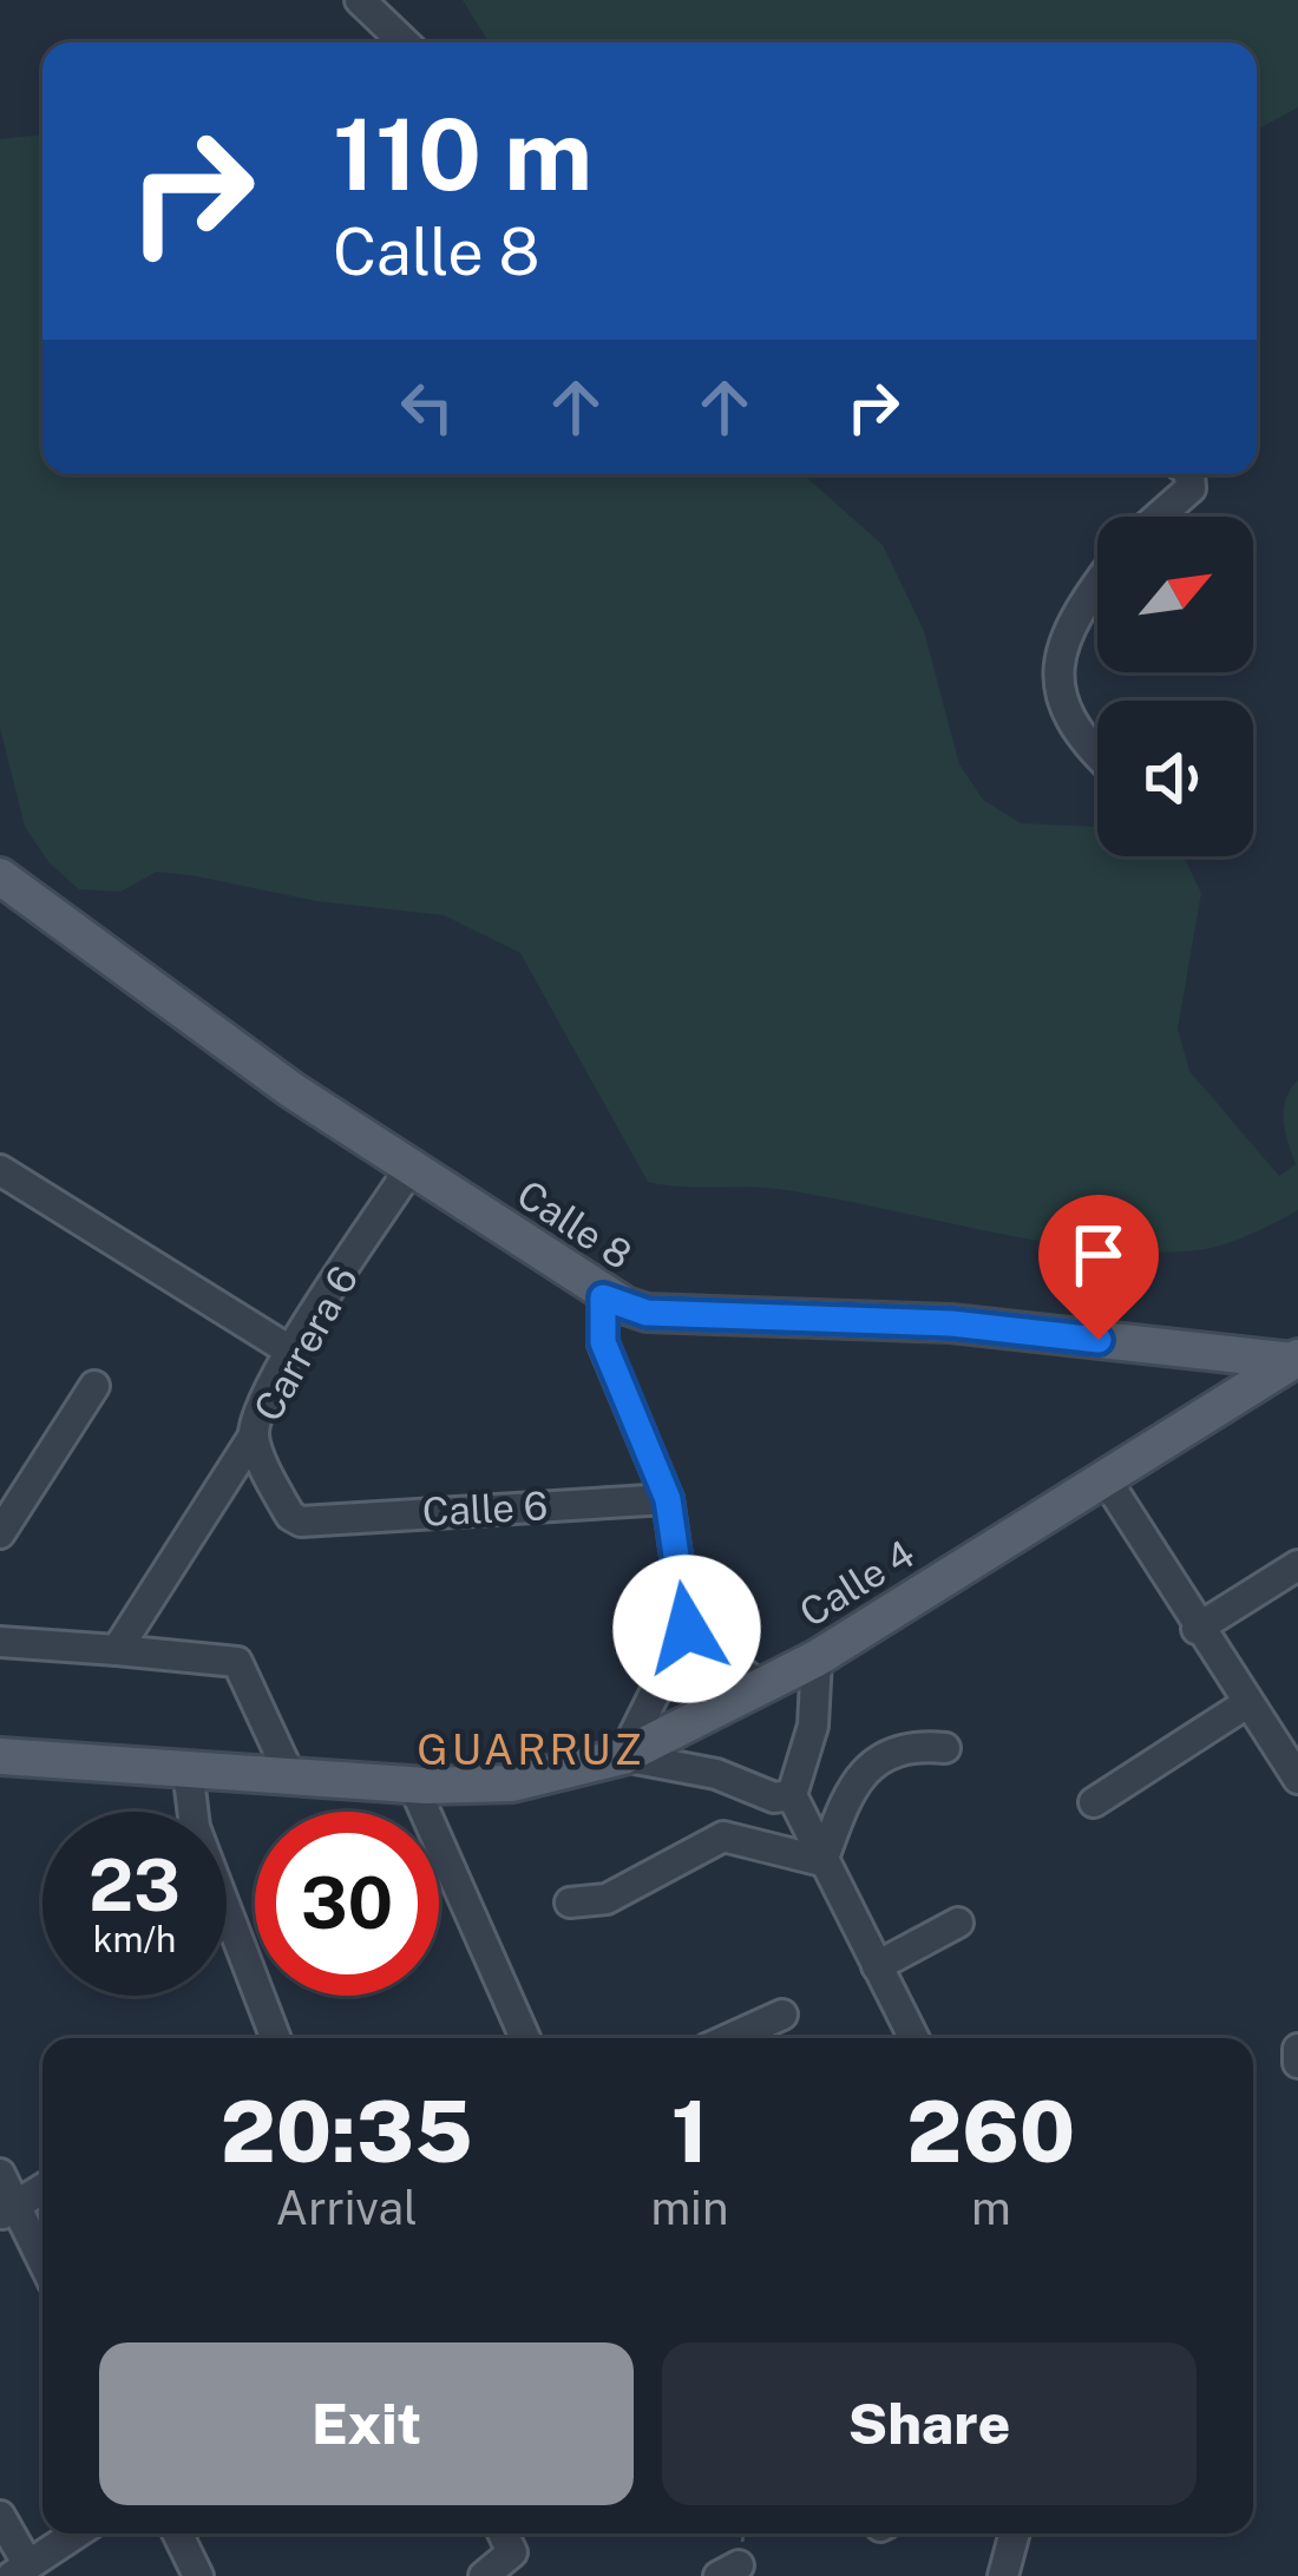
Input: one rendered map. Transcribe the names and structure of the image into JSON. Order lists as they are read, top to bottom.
{
  "streets": {
    "main road": ["Calle 8", "Calle 4"],
    "street": ["Carrera 6", "Calle 6"]
  },
  "crossings": [
    ["Calle 8", "Carrera 6"],
    ["Calle 8", "Calle 4"],
    ["Carrera 6", "Calle 6"]
  ],
  "districts": ["GUARRUZ"],
  "north": "top right",
  "page": {
    "turn": ["110 m", "Calle 8"],
    "speed": "23 km/h",
    "limit": "30",
    "eta": [
      "20:35",
      "Arrival",
      "1",
      "min",
      "260",
      "m"
    ],
    "buttons": ["Exit", "Share"]
  }
}
